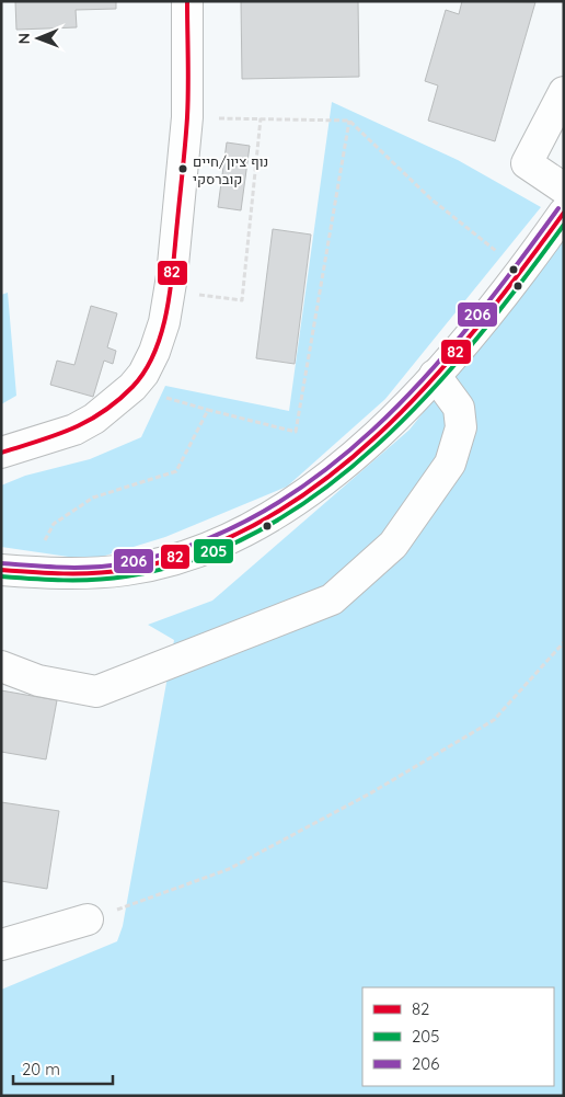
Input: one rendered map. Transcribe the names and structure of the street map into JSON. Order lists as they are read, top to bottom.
{
  "places": ["נוף ציון/חיים קוברסקי"],
  "lines": ["transit line 82", "transit line 206", "transit line 205"],
  "legend": ["82", "205", "206"],
  "scale_bar": "20 m",
  "north": "left"
}
